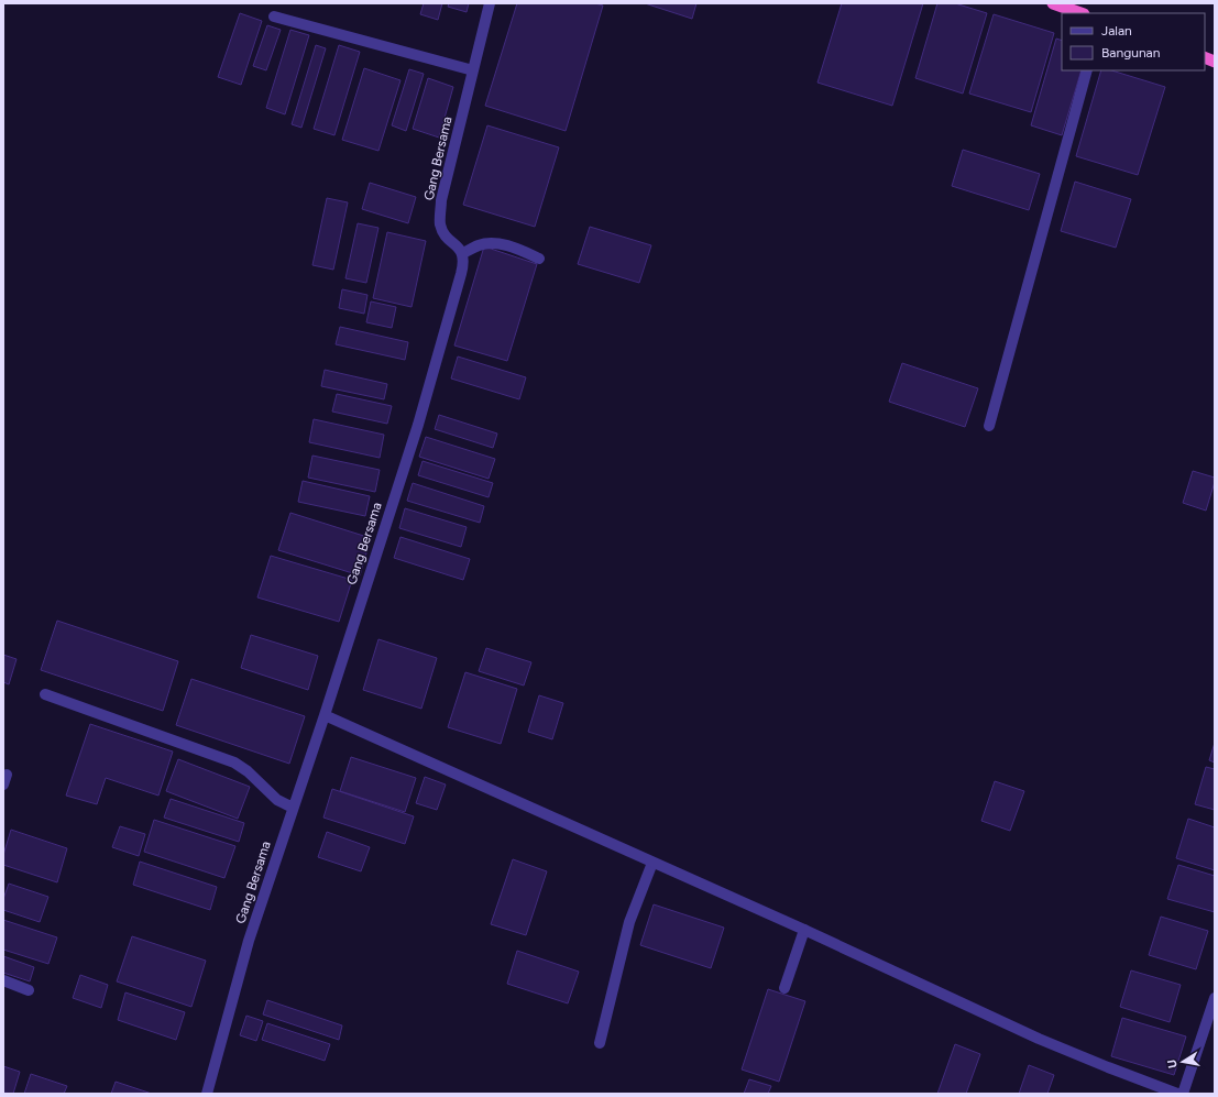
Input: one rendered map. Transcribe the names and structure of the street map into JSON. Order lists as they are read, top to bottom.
{
  "streets": {
    "street": ["Gang Bersama"]
  },
  "legend": ["Jalan", "Bangunan"],
  "north": "left"
}
